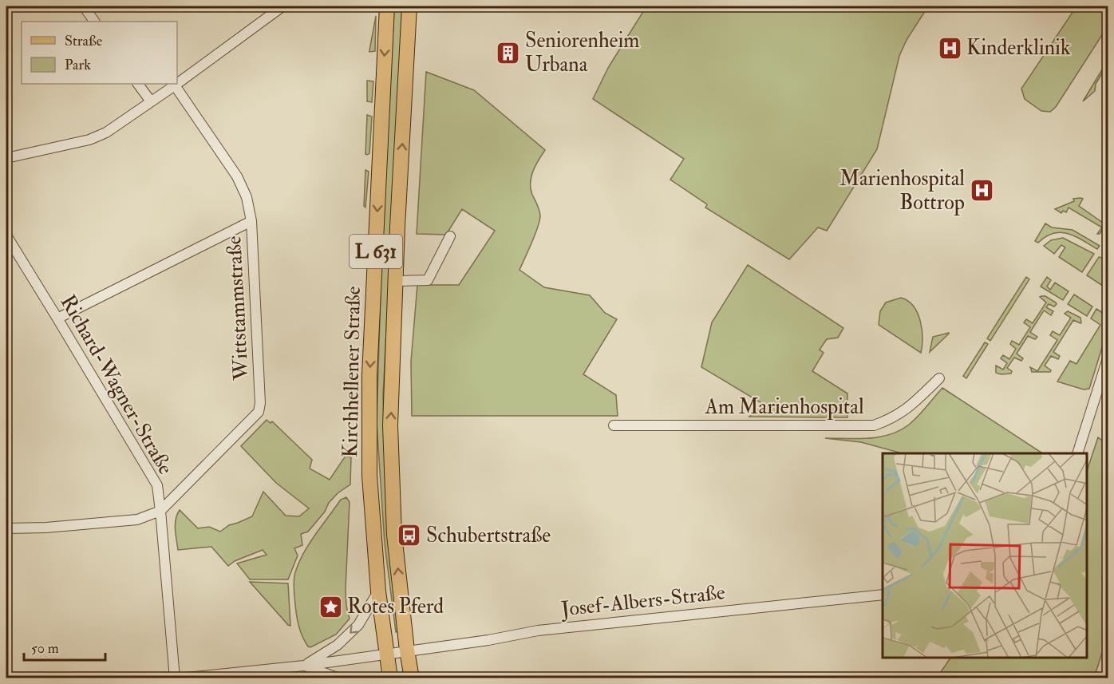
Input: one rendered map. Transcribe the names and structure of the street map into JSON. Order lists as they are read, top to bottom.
{
  "streets": {
    "main road": ["L 631", "Kirchhellener Straße"],
    "street": [
      "Wittstammstraße",
      "Richard-Wagner-Straße",
      "Am Marienhospital",
      "Josef-Albers-Straße"
    ]
  },
  "crossings": [
    ["Wittstammstraße", "Richard-Wagner-Straße"],
    ["Kirchhellener Straße", "Josef-Albers-Straße"]
  ],
  "places": {
    "hospital": ["Kinderklinik", "Marienhospital Bottrop"],
    "building": ["Seniorenheim Urbana"],
    "bus stop": ["Schubertstraße"],
    "place": ["Rotes Pferd"]
  },
  "legend": ["Straße", "Park"],
  "scale_bar": "50 m"
}
